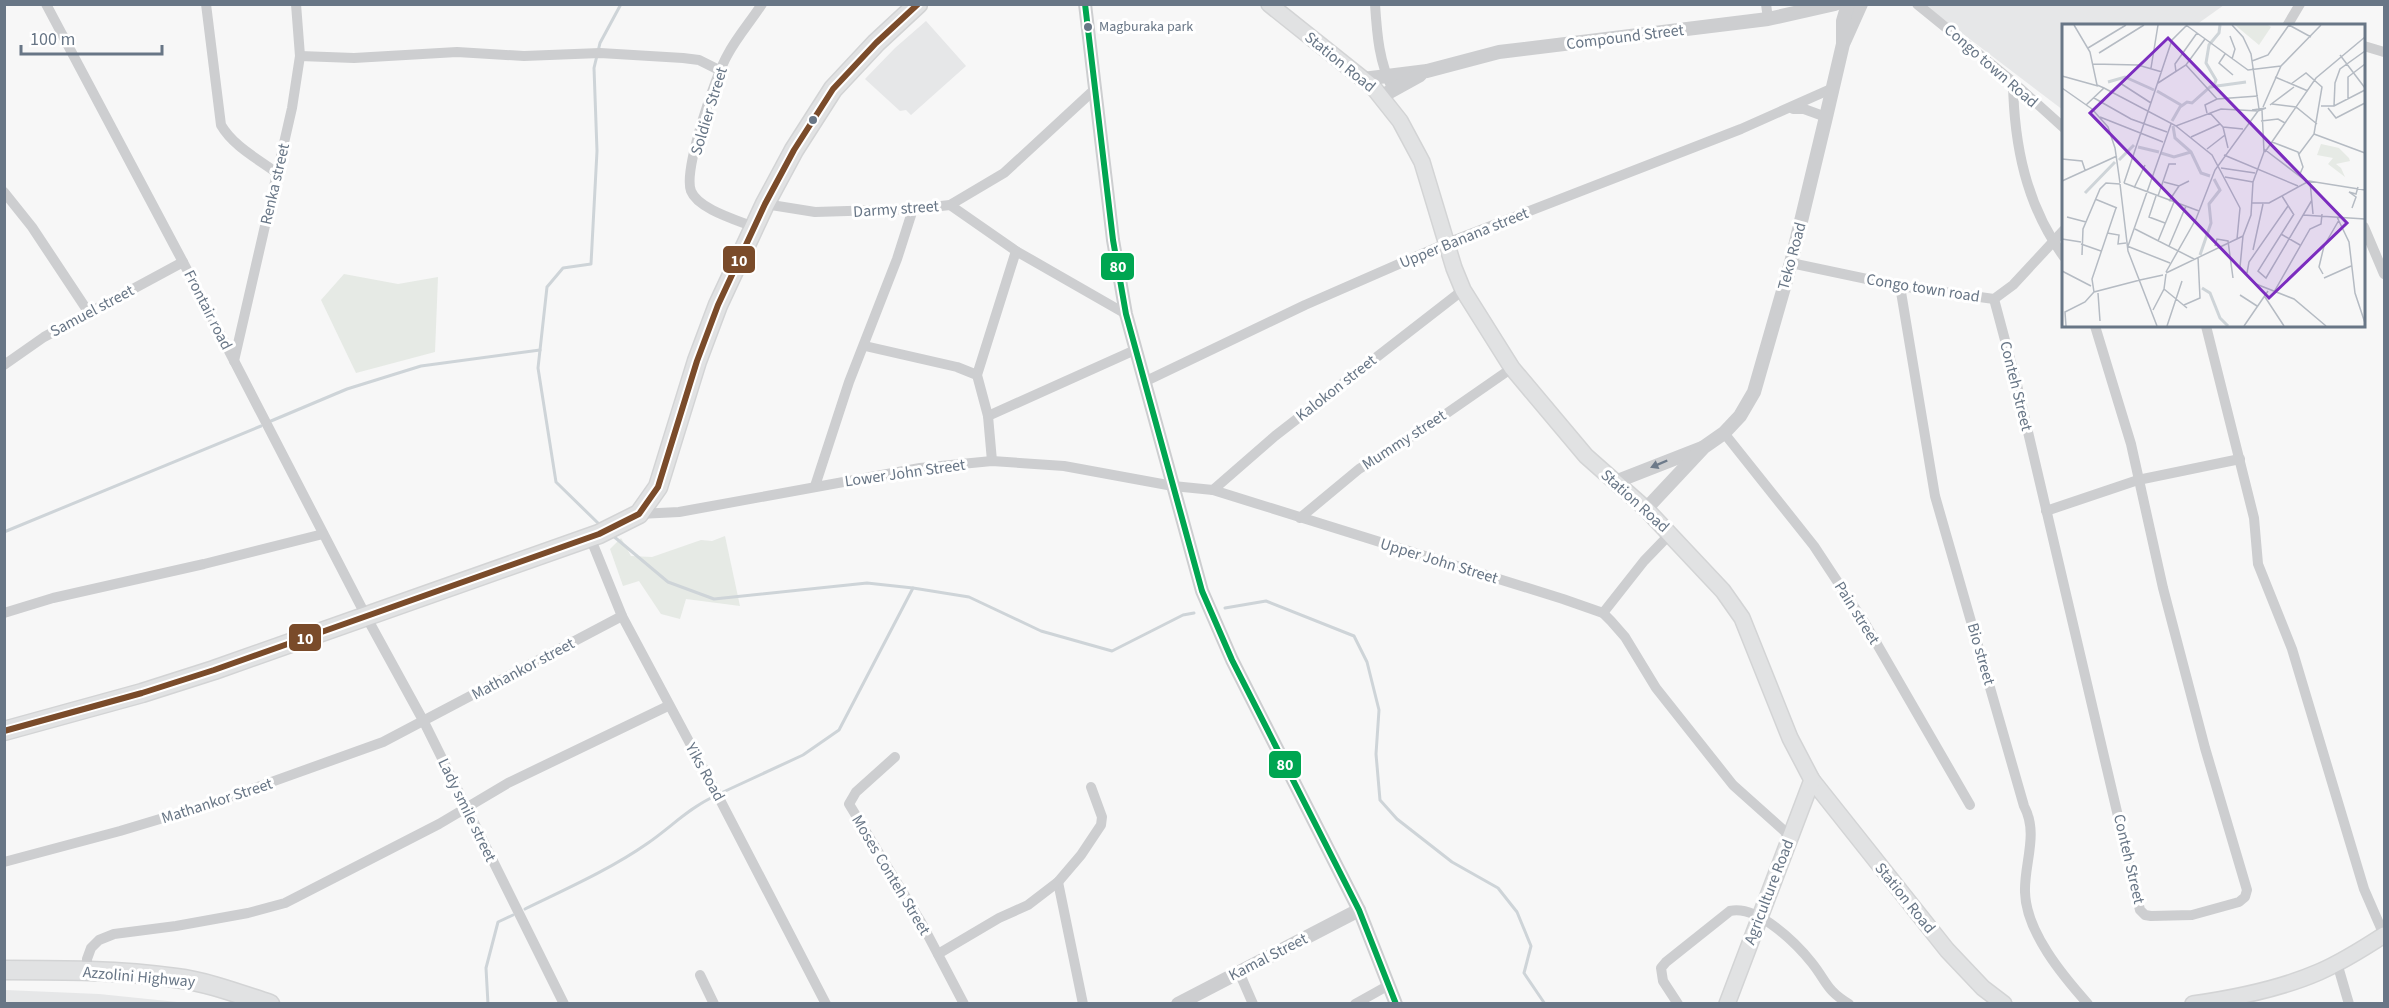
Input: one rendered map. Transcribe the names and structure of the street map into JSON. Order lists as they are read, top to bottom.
{
  "streets": {
    "main road": ["Station Road", "Agriculture Road", "Azzolini Highway"],
    "street": [
      "Compound Street",
      "Congo town Road",
      "Soldier Street",
      "Renka street",
      "Darmy street",
      "Upper Banana street",
      "Teko Road",
      "Congo town road",
      "Frontair road",
      "Samuel street",
      "Conteh Street",
      "Kalokon street",
      "Mummy street",
      "Lower John Street",
      "Upper John Street",
      "Pain street",
      "Bio street",
      "Mathankor street",
      "Yiks Road",
      "Mathankor Street",
      "Lady smile street",
      "Moses Conteh Street",
      "Kamal Street"
    ]
  },
  "crossings": [
    ["Compound Street", "Station Road"],
    ["Compound Street", "Teko Road"],
    ["Station Road", "Upper Banana street"],
    ["Station Road", "Teko Road"],
    ["Station Road", "Kalokon street"],
    ["Station Road", "Mummy street"],
    ["Station Road", "Agriculture Road"],
    ["Renka street", "Frontair road"],
    ["Upper Banana street", "Teko Road"],
    ["Teko Road", "Congo town road"],
    ["Teko Road", "Pain street"],
    ["Congo town road", "Conteh Street"],
    ["Congo town road", "Bio street"],
    ["Frontair road", "Samuel street"],
    ["Frontair road", "Lady smile street"],
    ["Kalokon street", "Upper John Street"],
    ["Mummy street", "Upper John Street"],
    ["Lower John Street", "Upper John Street"],
    ["Mathankor street", "Yiks Road"],
    ["Mathankor street", "Mathankor Street"],
    ["Mathankor street", "Lady smile street"],
    ["Mathankor Street", "Lady smile street"]
  ],
  "places": ["Magburaka park"],
  "lines": ["transit line 80", "transit line 10"],
  "scale_bar": "100 m"
}
